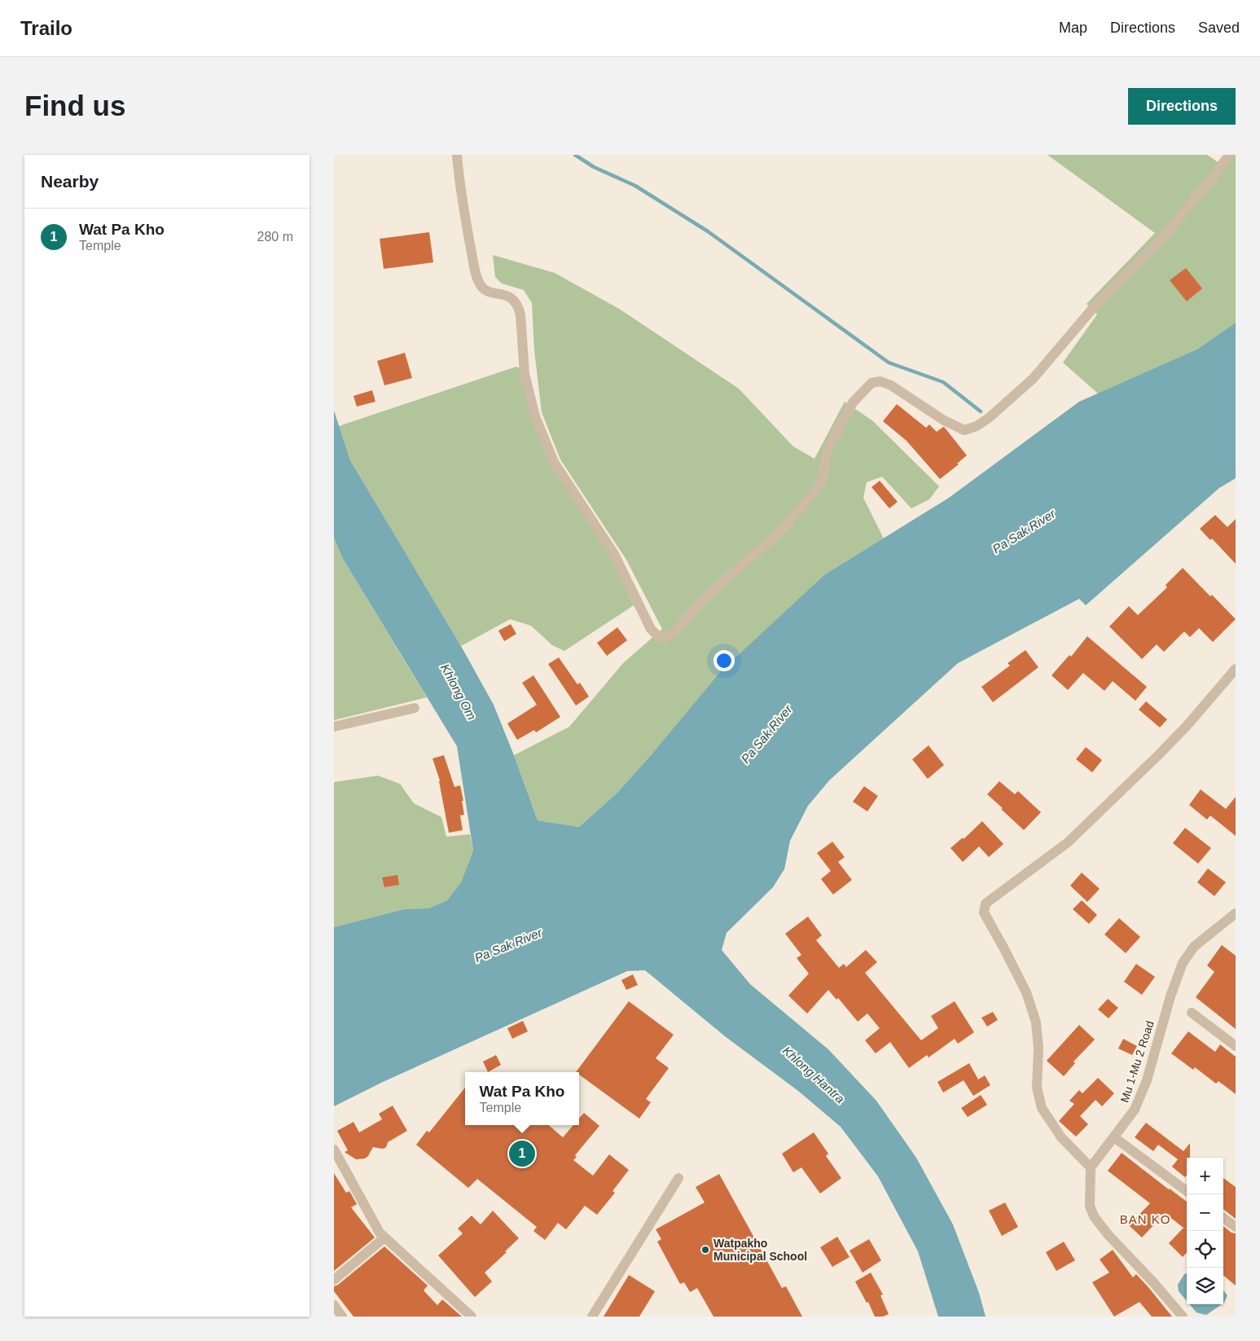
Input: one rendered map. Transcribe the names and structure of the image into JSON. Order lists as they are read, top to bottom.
{
  "streets": {
    "street": ["Mu 1-Mu 2 Road"]
  },
  "districts": ["BAN KO"],
  "water": ["Pa Sak River", "Khlong Om", "Khlong Hantra"],
  "places": ["Watpakho Municipal School"],
  "page": {
    "header": "Trailo",
    "nav": ["Map", "Directions", "Saved"],
    "buttons": "Directions",
    "title": "Find us",
    "heading": "Nearby",
    "list": [
      {
        "mark": "1",
        "name": "Wat Pa Kho",
        "note": "Temple",
        "value": "280 m"
      }
    ],
    "popup": ["Wat Pa Kho", "Temple"],
    "pins": "1",
    "map_buttons": ["+", "−"]
  }
}
